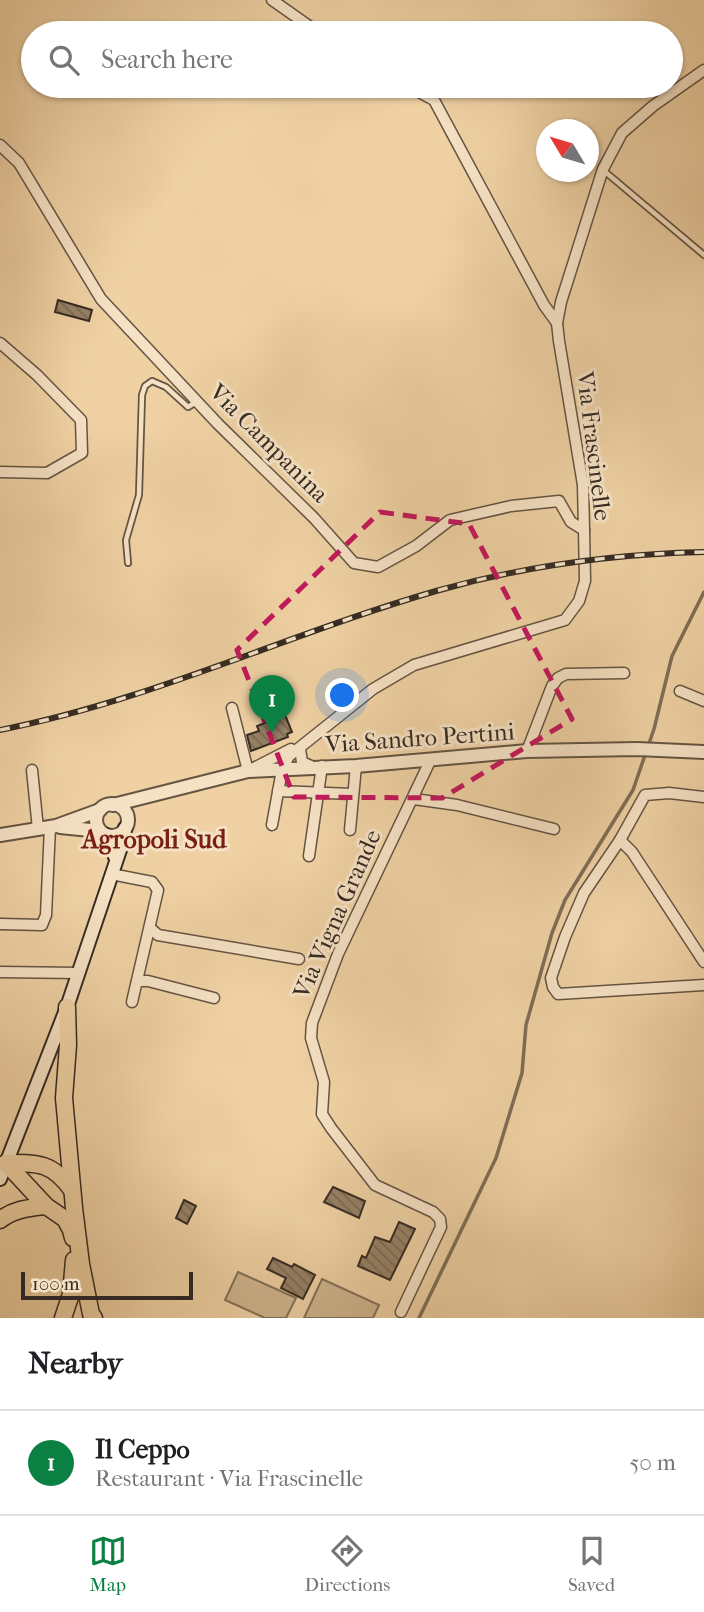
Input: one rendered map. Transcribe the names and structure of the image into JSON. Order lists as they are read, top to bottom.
{
  "streets": {
    "street": [
      "Via Campanina",
      "Via Frascinelle",
      "Via Sandro Pertini",
      "Via Vigna Grande"
    ]
  },
  "crossings": [
    ["Via Campanina", "Via Frascinelle"],
    ["Via Frascinelle", "Via Sandro Pertini"],
    ["Via Sandro Pertini", "Via Vigna Grande"]
  ],
  "districts": ["Agropoli Sud"],
  "scale_bar": "100 m",
  "north": "top left",
  "page": {
    "search": "Search here",
    "pins": "1",
    "scale": "100 m",
    "heading": "Nearby",
    "list": [
      {
        "mark": "1",
        "name": "Il Ceppo",
        "note": "Restaurant · Via Frascinelle",
        "value": "50 m"
      }
    ],
    "nav": ["Map", "Directions", "Saved"]
  }
}
